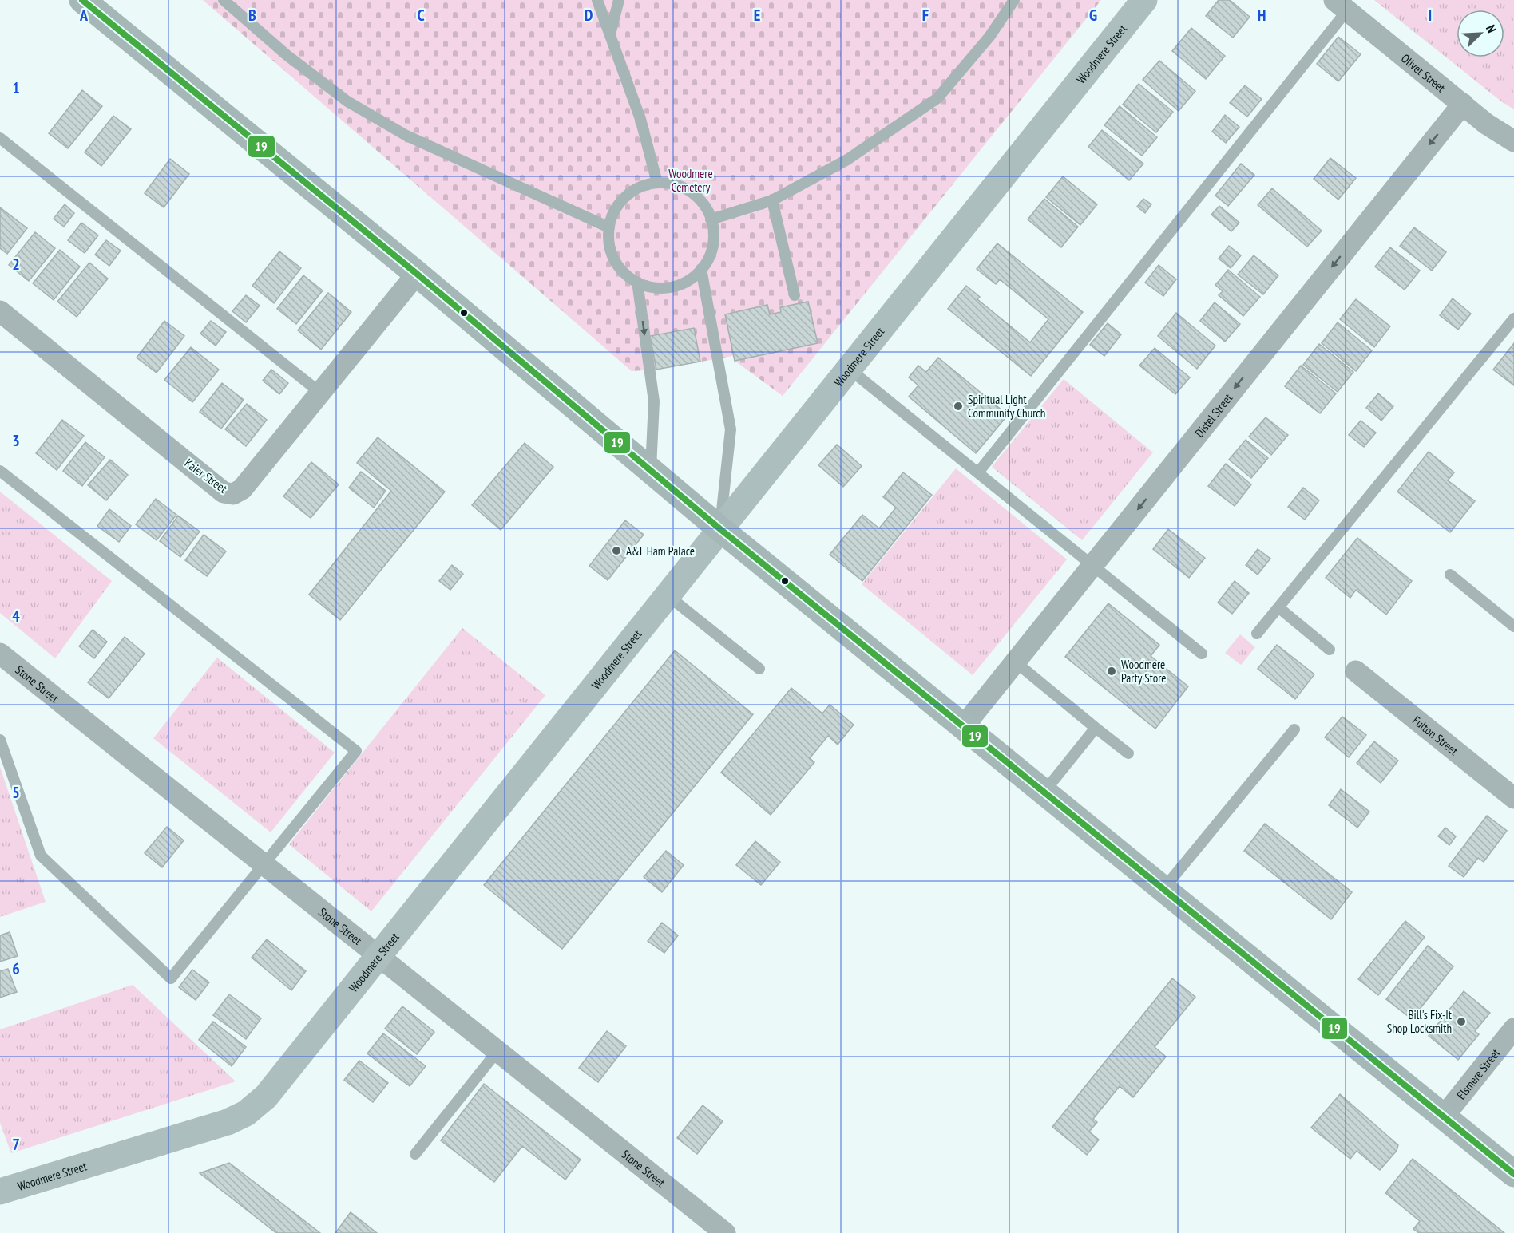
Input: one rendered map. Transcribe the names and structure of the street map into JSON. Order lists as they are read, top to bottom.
{
  "streets": {
    "street": [
      "Woodmere Street",
      "Olivet Street",
      "Distel Street",
      "Kaier Street",
      "Stone Street",
      "Fulton Street",
      "Elsmere Street"
    ]
  },
  "crossings": [
    ["Woodmere Street", "Stone Street"],
    ["Olivet Street", "Distel Street"]
  ],
  "one_way": ["Distel Street"],
  "parks": ["Woodmere Cemetery"],
  "places": [
    "Spiritual Light Community Church",
    "A&L Ham Palace",
    "Woodmere Party Store",
    "Bill's Fix-It Shop Locksmith"
  ],
  "lines": ["transit line 19"],
  "north": "top right",
  "grid": {
    "columns": [
      "A",
      "B",
      "C",
      "D",
      "E",
      "F",
      "G",
      "H",
      "I"
    ],
    "rows": [
      "1",
      "2",
      "3",
      "4",
      "5",
      "6",
      "7"
    ]
  }
}
